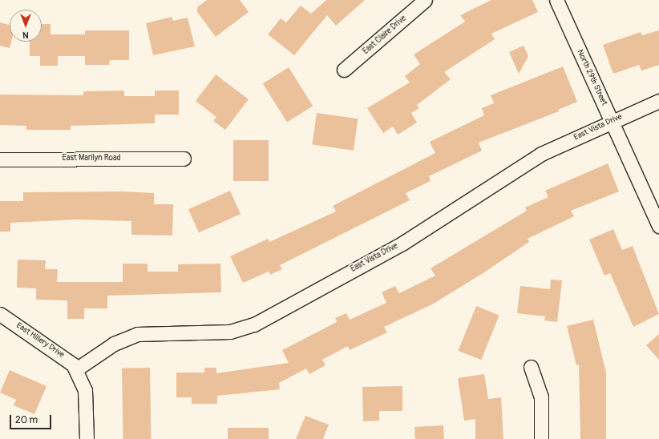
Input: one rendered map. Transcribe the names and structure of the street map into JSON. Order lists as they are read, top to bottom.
{
  "streets": {
    "street": [
      "East Claire Drive",
      "North 29th Street",
      "East Vista Drive",
      "East Marilyn Road",
      "East Hillery Drive"
    ]
  },
  "crossings": [
    ["North 29th Street", "East Vista Drive"],
    ["East Vista Drive", "East Hillery Drive"]
  ],
  "scale_bar": "20 m",
  "north": "bottom"
}
